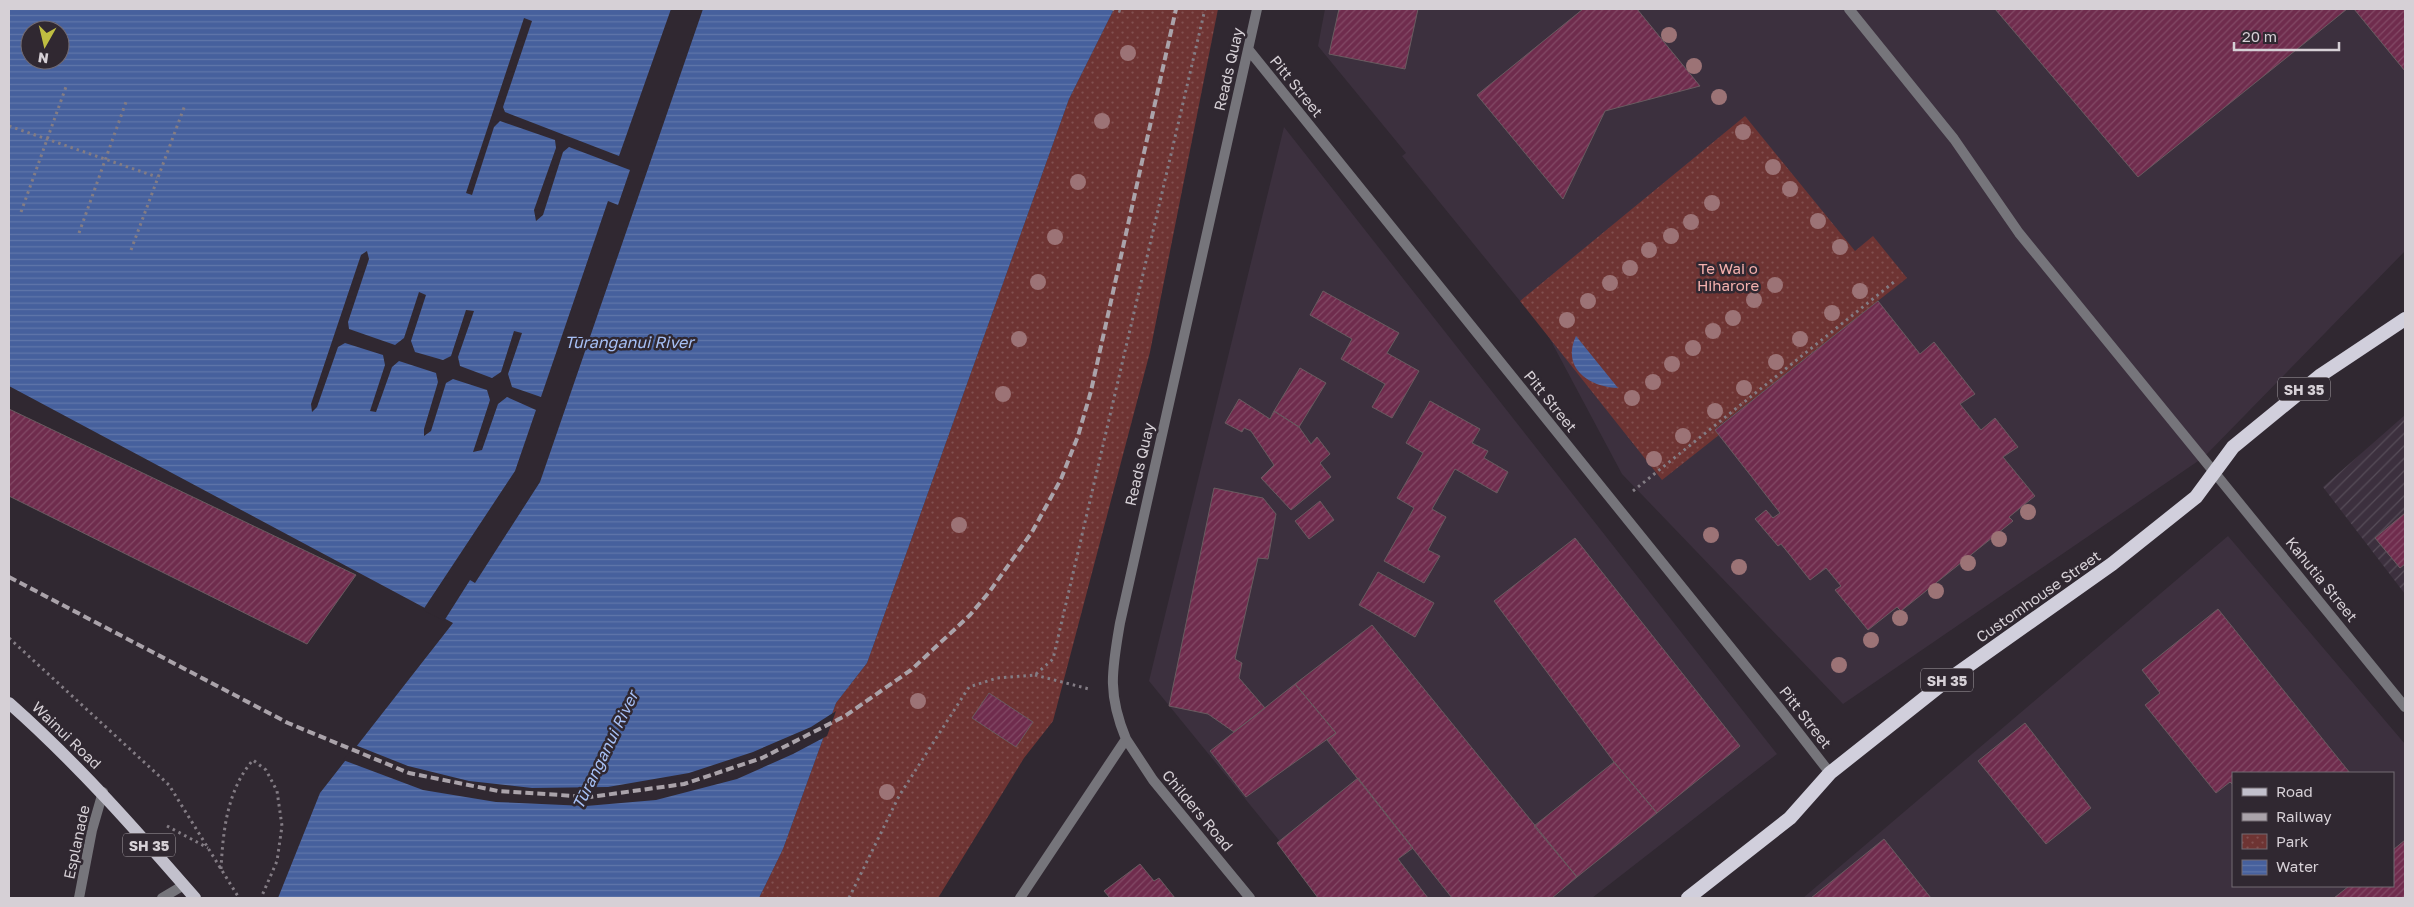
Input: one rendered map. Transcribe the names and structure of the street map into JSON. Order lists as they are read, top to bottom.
{
  "streets": {
    "highway": ["SH 35", "Customhouse Street"],
    "main road": ["Wainui Road"],
    "street": [
      "Reads Quay",
      "Pitt Street",
      "Kahutia Street",
      "Childers Road",
      "Esplanade"
    ]
  },
  "crossings": [
    ["Reads Quay", "Pitt Street"],
    ["Reads Quay", "Childers Road"],
    ["Pitt Street", "Customhouse Street"],
    ["SH 35", "Wainui Road"],
    ["SH 35", "Esplanade"],
    ["Kahutia Street", "Customhouse Street"],
    ["Wainui Road", "Esplanade"]
  ],
  "water": ["Tūranganui River"],
  "parks": ["Te Wai o Hiharore"],
  "legend": [
    "Road",
    "Railway",
    "Park",
    "Water"
  ],
  "scale_bar": "20 m",
  "north": "bottom"
}
